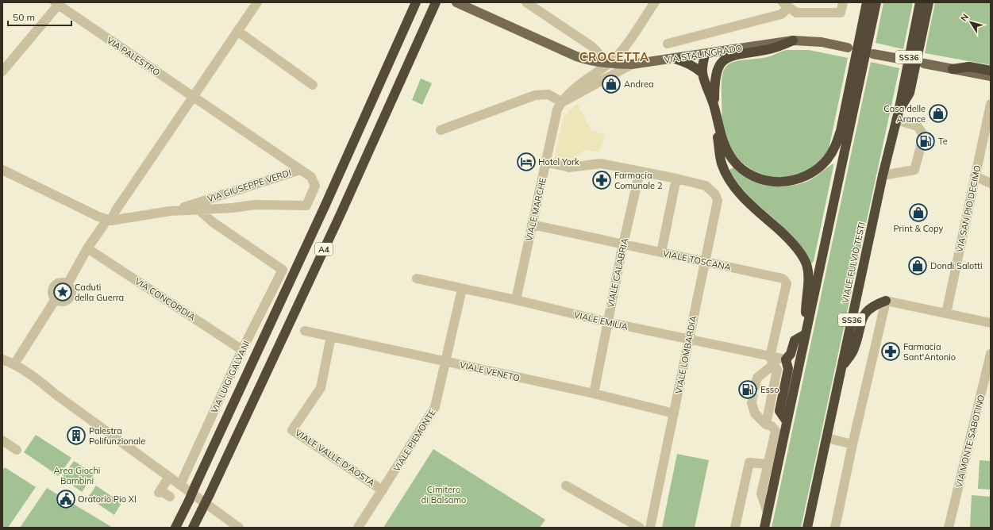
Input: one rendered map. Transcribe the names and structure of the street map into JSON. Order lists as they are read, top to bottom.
{
  "streets": {
    "highway": ["SS36", "A4", "VIALE FULVIO TESTI"],
    "main road": ["VIA STALINGRADO"],
    "street": [
      "VIA PALESTRO",
      "VIA GIUSEPPE VERDI",
      "VIA SAN PIO DECIMO",
      "VIALE MARCHE",
      "VIALE TOSCANA",
      "VIALE CALABRIA",
      "VIA CONCORDIA",
      "VIALE EMILIA",
      "VIALE LOMBARDIA",
      "VIALE VENETO",
      "VIA LUIGI GALVANI",
      "VIALE PIEMONTE",
      "VIA MONTE SABOTINO",
      "VIALE VALLE D'AOSTA"
    ]
  },
  "crossings": [
    ["VIA STALINGRADO", "VIALE MARCHE"],
    ["VIA PALESTRO", "VIA GIUSEPPE VERDI"],
    ["VIALE MARCHE", "VIALE TOSCANA"],
    ["VIALE MARCHE", "VIALE EMILIA"],
    ["VIALE TOSCANA", "VIALE CALABRIA"],
    ["VIALE TOSCANA", "VIALE EMILIA"],
    ["VIALE TOSCANA", "VIALE LOMBARDIA"],
    ["VIALE CALABRIA", "VIALE EMILIA"],
    ["VIALE CALABRIA", "VIALE VENETO"],
    ["VIA CONCORDIA", "VIA LUIGI GALVANI"],
    ["VIALE EMILIA", "VIALE LOMBARDIA"],
    ["VIALE EMILIA", "VIALE PIEMONTE"],
    ["VIALE LOMBARDIA", "VIALE VENETO"],
    ["VIALE VENETO", "VIALE PIEMONTE"],
    ["VIALE VENETO", "VIALE VALLE D'AOSTA"],
    ["VIALE PIEMONTE", "VIALE VALLE D'AOSTA"]
  ],
  "districts": ["CROCETTA"],
  "parks": ["Area Giochi Bambini", "Cimitero di Balsamo"],
  "places": {
    "shop": [
      "Andrea",
      "Casa delle Arance",
      "Print & Copy",
      "Dondi Salotti"
    ],
    "fuel station": ["Te", "Esso"],
    "hotel": ["Hotel York"],
    "pharmacy": ["Farmacia Comunale 2", "Farmacia Sant'Antonio"],
    "place": ["Caduti della Guerra"],
    "building": ["Palestra Polifunzionale"],
    "public building": ["Oratorio Pio XI"]
  },
  "scale_bar": "50 m",
  "north": "top left"
}
